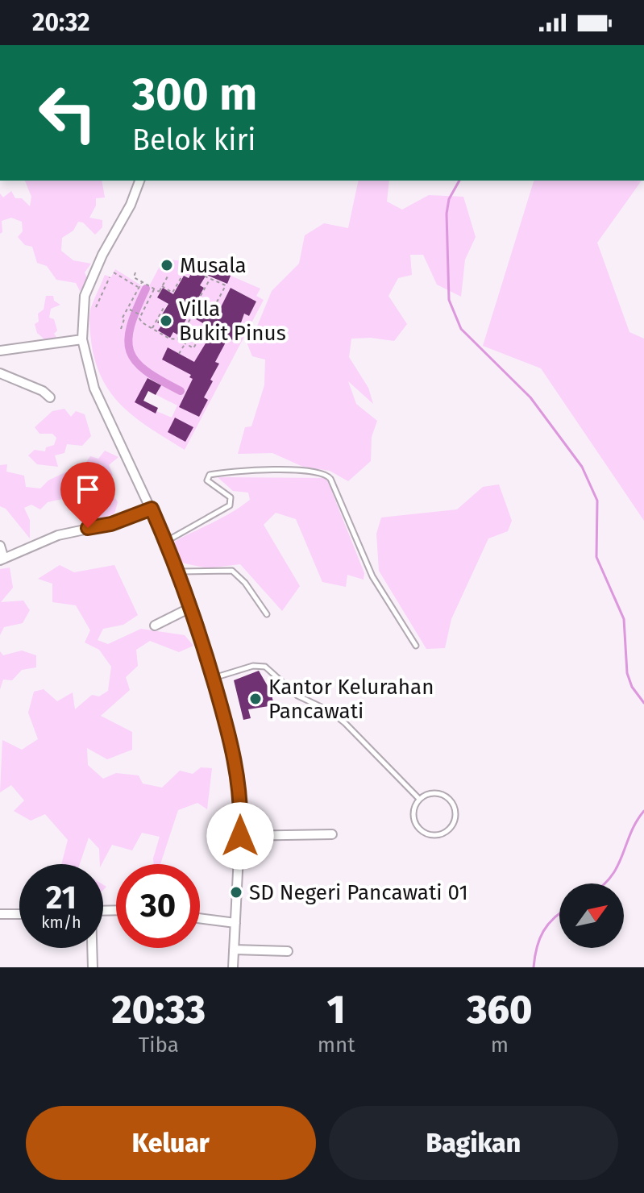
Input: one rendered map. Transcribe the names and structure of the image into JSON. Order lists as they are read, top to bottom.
{
  "places": [
    "Musala",
    "Villa Bukit Pinus",
    "Kantor Kelurahan Pancawati",
    "SD Negeri Pancawati 01"
  ],
  "north": "top right",
  "page": {
    "status": "20:32",
    "turn": ["300 m", "Belok kiri"],
    "speed": "21 km/h",
    "limit": "30",
    "eta": [
      "20:33",
      "Tiba",
      "1",
      "mnt",
      "360",
      "m"
    ],
    "buttons": ["Keluar", "Bagikan"]
  }
}
